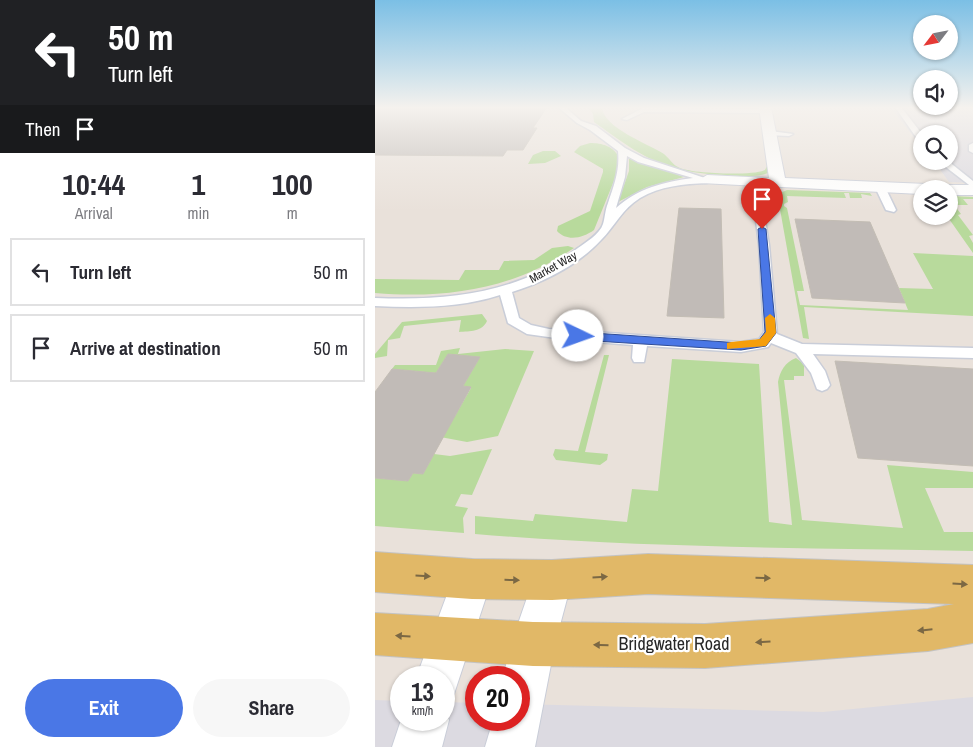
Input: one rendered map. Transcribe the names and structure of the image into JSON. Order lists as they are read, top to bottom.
{
  "streets": {
    "main road": ["Bridgwater Road"],
    "street": ["Market Way"]
  },
  "north": "bottom left",
  "page": {
    "turn": ["50 m", "Turn left"],
    "then": "Then",
    "eta": [
      "10:44",
      "Arrival",
      "1",
      "min",
      "100",
      "m"
    ],
    "list": [
      {
        "name": "Turn left",
        "value": "50 m"
      },
      {
        "name": "Arrive at destination",
        "value": "50 m"
      }
    ],
    "speed": "13 km/h",
    "limit": "20",
    "buttons": ["Exit", "Share"]
  }
}
